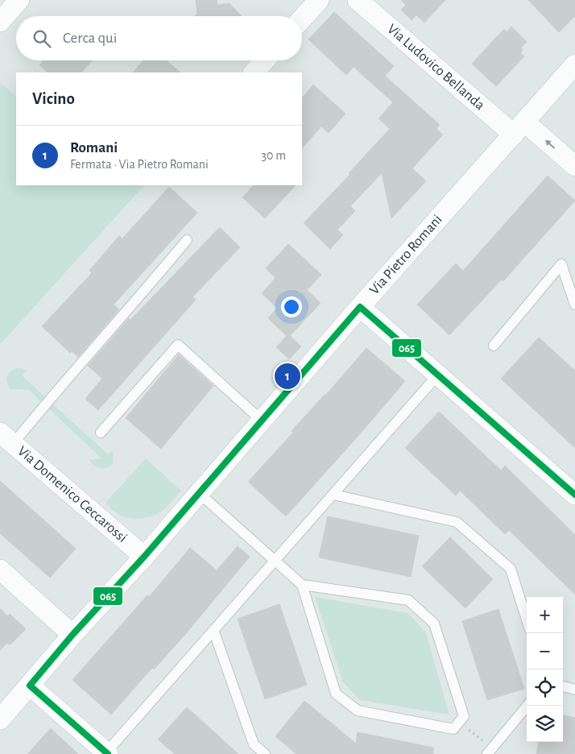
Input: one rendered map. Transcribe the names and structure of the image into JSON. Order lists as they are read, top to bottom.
{
  "streets": {
    "street": ["Via Ludovico Bellanda", "Via Pietro Romani", "Via Domenico Ceccarossi"]
  },
  "crossings": [
    ["Via Ludovico Bellanda", "Via Pietro Romani"],
    ["Via Pietro Romani", "Via Domenico Ceccarossi"]
  ],
  "lines": ["transit line 065"],
  "page": {
    "search": "Cerca qui",
    "heading": "Vicino",
    "list": [
      {
        "mark": "1",
        "name": "Romani",
        "note": "Fermata · Via Pietro Romani",
        "value": "30 m"
      }
    ],
    "pins": "1",
    "map_buttons": ["+", "−"]
  }
}
